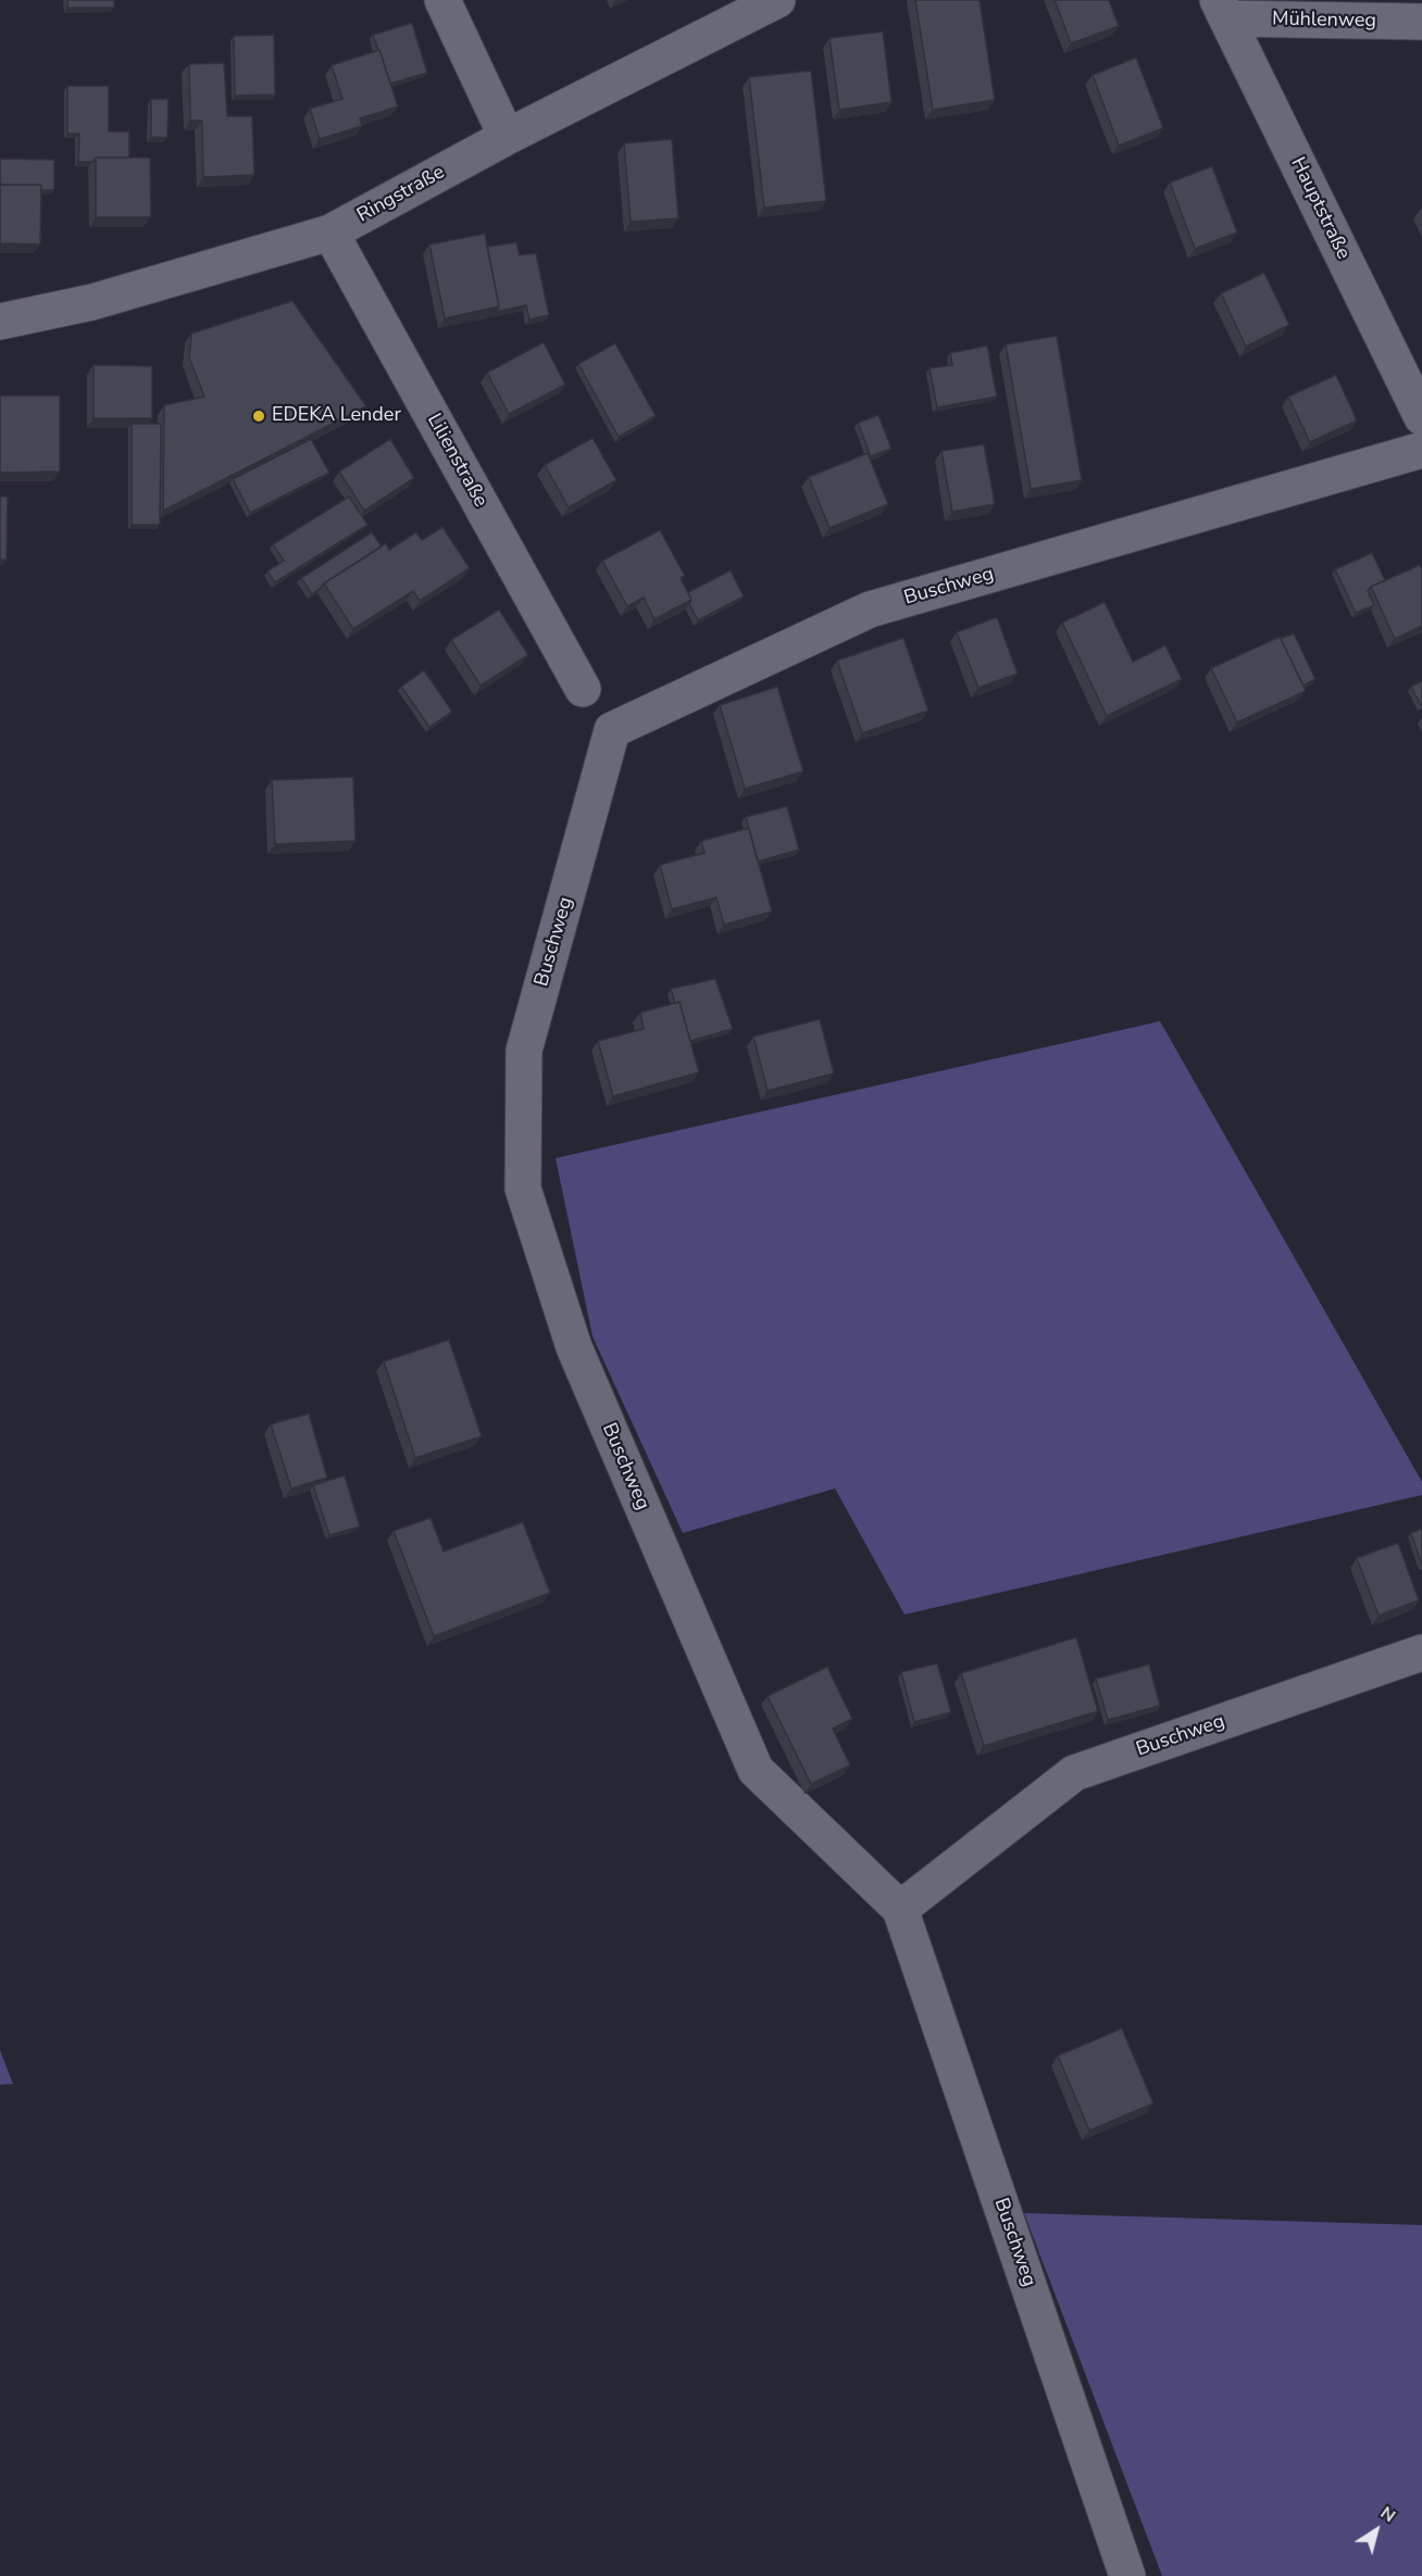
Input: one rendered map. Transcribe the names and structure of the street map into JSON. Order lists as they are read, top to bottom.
{
  "streets": {
    "street": [
      "Mühlenweg",
      "Ringstraße",
      "Hauptstraße",
      "Lilienstraße",
      "Buschweg"
    ]
  },
  "crossings": [
    ["Mühlenweg", "Hauptstraße"],
    ["Ringstraße", "Lilienstraße"]
  ],
  "places": ["EDEKA Lender"],
  "north": "top right"
}
